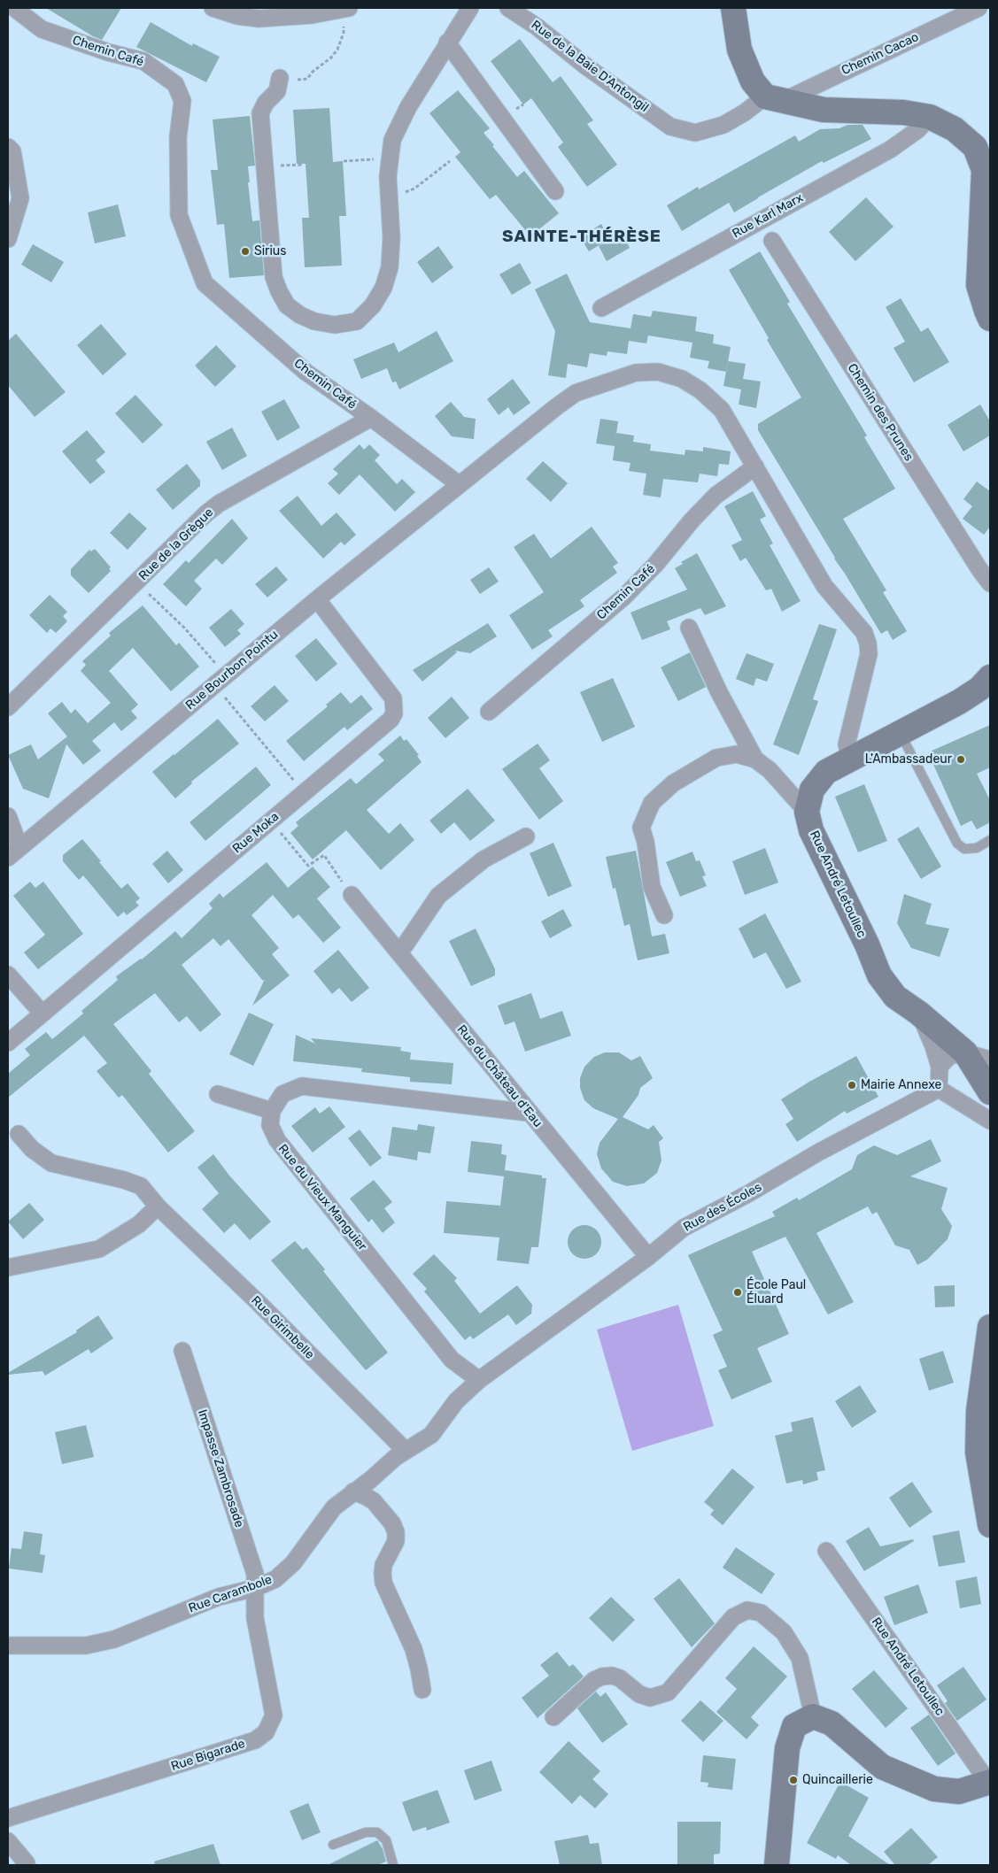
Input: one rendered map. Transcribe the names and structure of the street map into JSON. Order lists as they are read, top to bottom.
{
  "streets": {
    "main road": ["Rue André Letoullec"],
    "street": [
      "Chemin Café",
      "Chemin Cacao",
      "Rue de la Baie D'Antongil",
      "Rue Karl Marx",
      "Chemin des Prunes",
      "Rue de la Grègue",
      "Rue Bourbon Pointu",
      "Rue Moka",
      "Rue du Château d'Eau",
      "Rue du Vieux Manguier",
      "Rue des Écoles",
      "Rue Girimbelle",
      "Impasse Zambrosade",
      "Rue Carambole",
      "Rue Bigarade"
    ]
  },
  "crossings": [
    ["Chemin Café", "Rue de la Grègue"],
    ["Chemin Café", "Rue Bourbon Pointu"],
    ["Chemin Cacao", "Rue de la Baie D'Antongil"],
    ["Rue Bourbon Pointu", "Rue Moka"],
    ["Rue André Letoullec", "Rue des Écoles"],
    ["Rue du Château d'Eau", "Rue des Écoles"],
    ["Rue du Vieux Manguier", "Rue des Écoles"],
    ["Rue des Écoles", "Rue Girimbelle"],
    ["Rue des Écoles", "Rue Carambole"],
    ["Rue Girimbelle", "Rue Carambole"],
    ["Impasse Zambrosade", "Rue Carambole"],
    ["Impasse Zambrosade", "Rue Bigarade"],
    ["Rue Carambole", "Rue Bigarade"]
  ],
  "districts": ["SAINTE-THÉRÈSE"],
  "places": [
    "Sirius",
    "L'Ambassadeur",
    "Mairie Annexe",
    "École Paul Éluard",
    "Quincaillerie"
  ]
}
